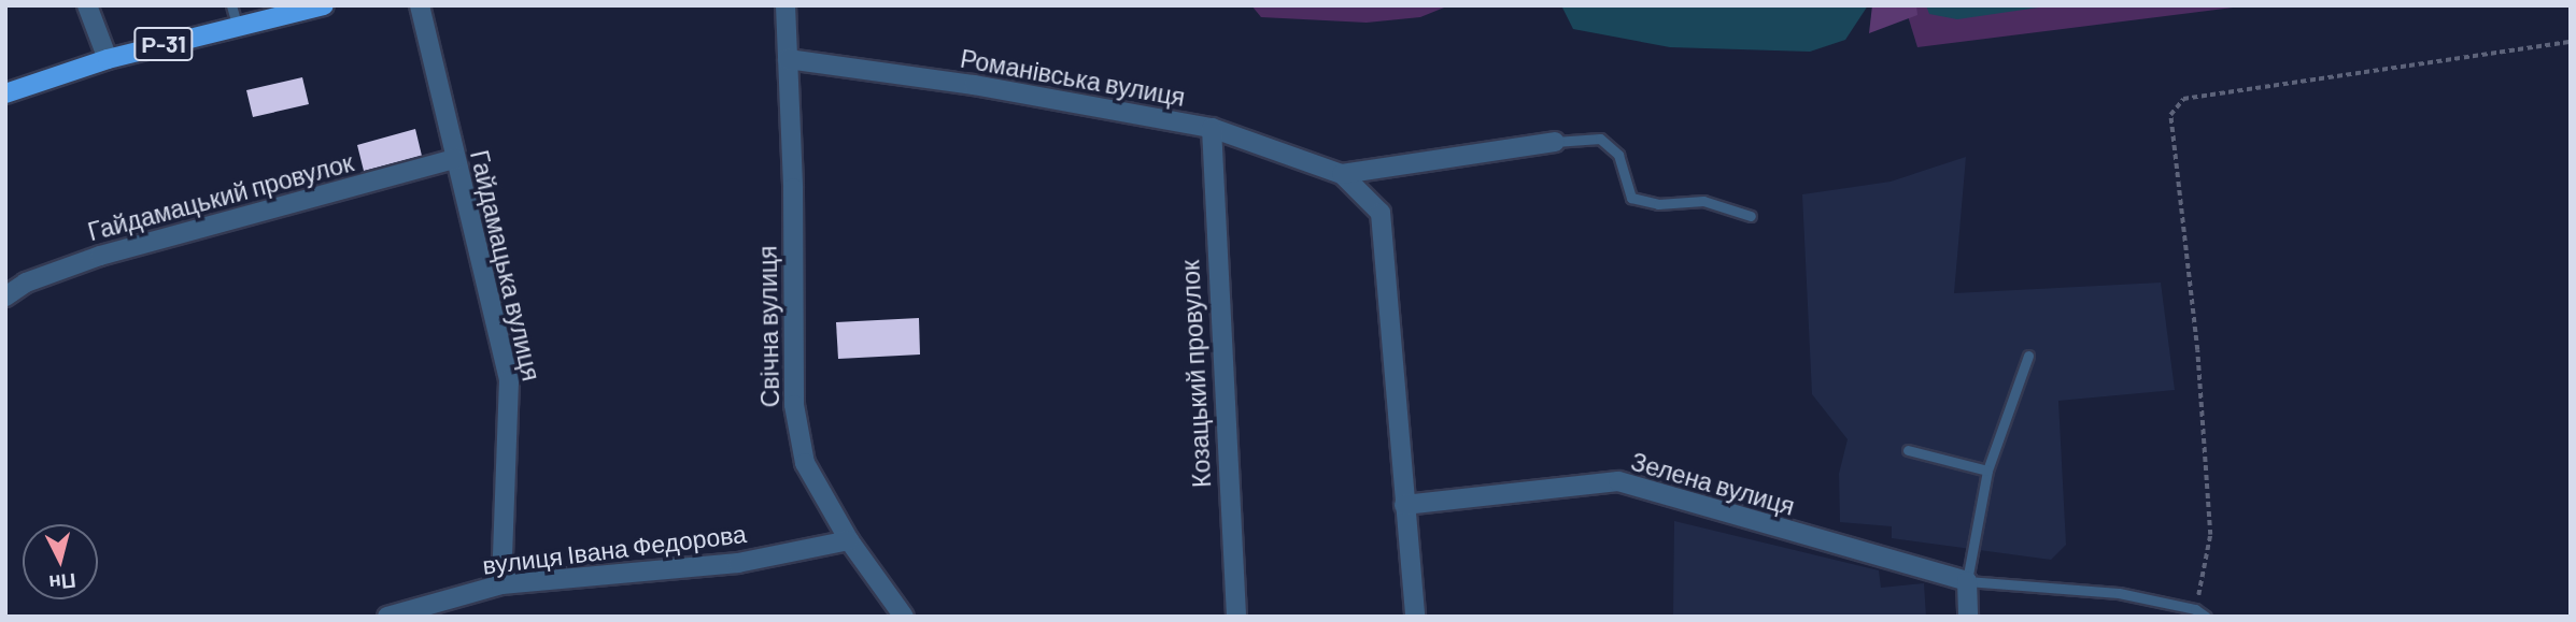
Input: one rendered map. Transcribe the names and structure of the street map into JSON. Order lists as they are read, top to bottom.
{
  "streets": {
    "main road": ["Р-31"],
    "street": [
      "Романівська вулиця",
      "Гайдамацький провулок",
      "Гайдамацька вулиця",
      "Свічна вулиця",
      "Козацький провулок",
      "Зелена вулиця",
      "вулиця Івана Федорова"
    ]
  },
  "crossings": [
    ["Романівська вулиця", "Свічна вулиця"],
    ["Романівська вулиця", "Козацький провулок"],
    ["Романівська вулиця", "Зелена вулиця"],
    ["Гайдамацький провулок", "Гайдамацька вулиця"],
    ["Гайдамацька вулиця", "вулиця Івана Федорова"],
    ["Свічна вулиця", "вулиця Івана Федорова"]
  ],
  "north": "bottom"
}
